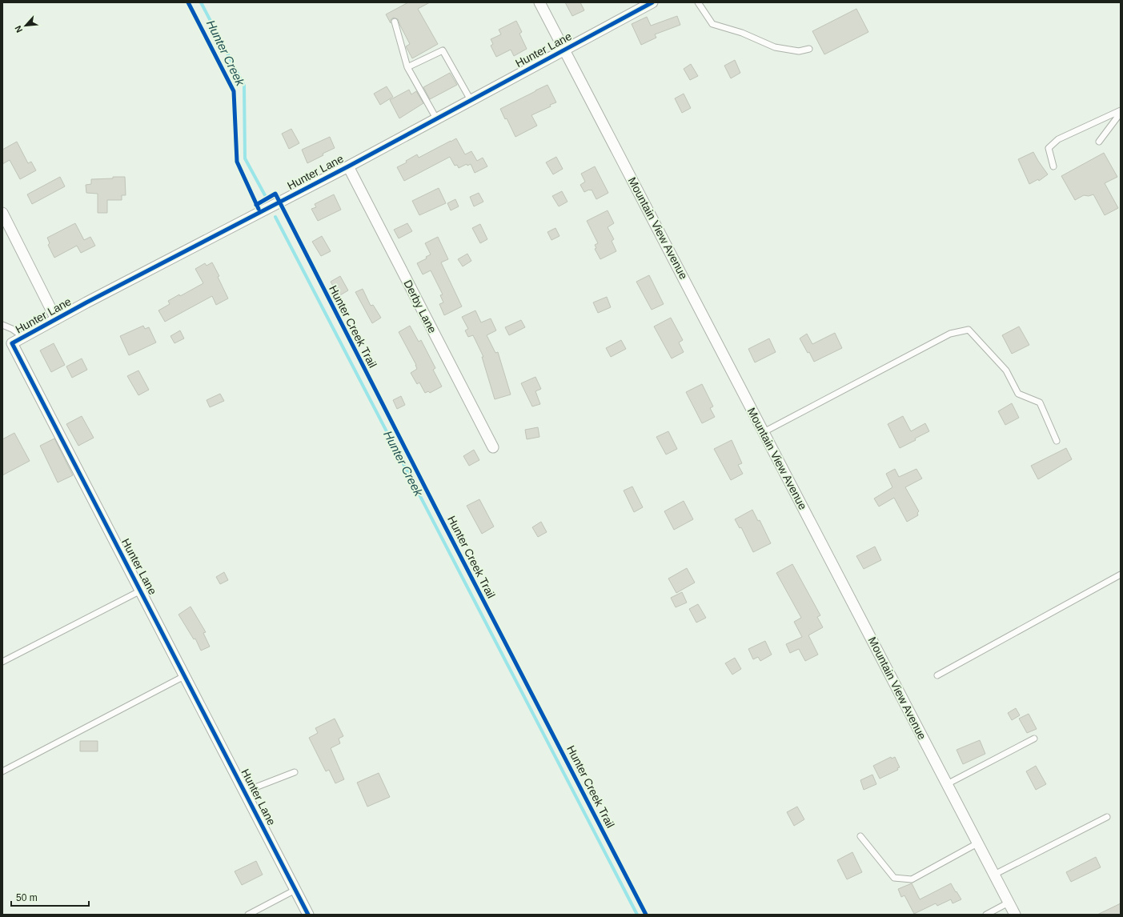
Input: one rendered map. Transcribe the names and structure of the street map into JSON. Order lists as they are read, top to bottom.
{
  "streets": {
    "street": ["Hunter Lane", "Mountain View Avenue", "Derby Lane"],
    "cycle path": ["Hunter Creek Trail"]
  },
  "crossings": [
    ["Hunter Lane", "Mountain View Avenue"],
    ["Hunter Lane", "Derby Lane"]
  ],
  "water": ["Hunter Creek"],
  "scale_bar": "50 m",
  "north": "bottom left"
}
